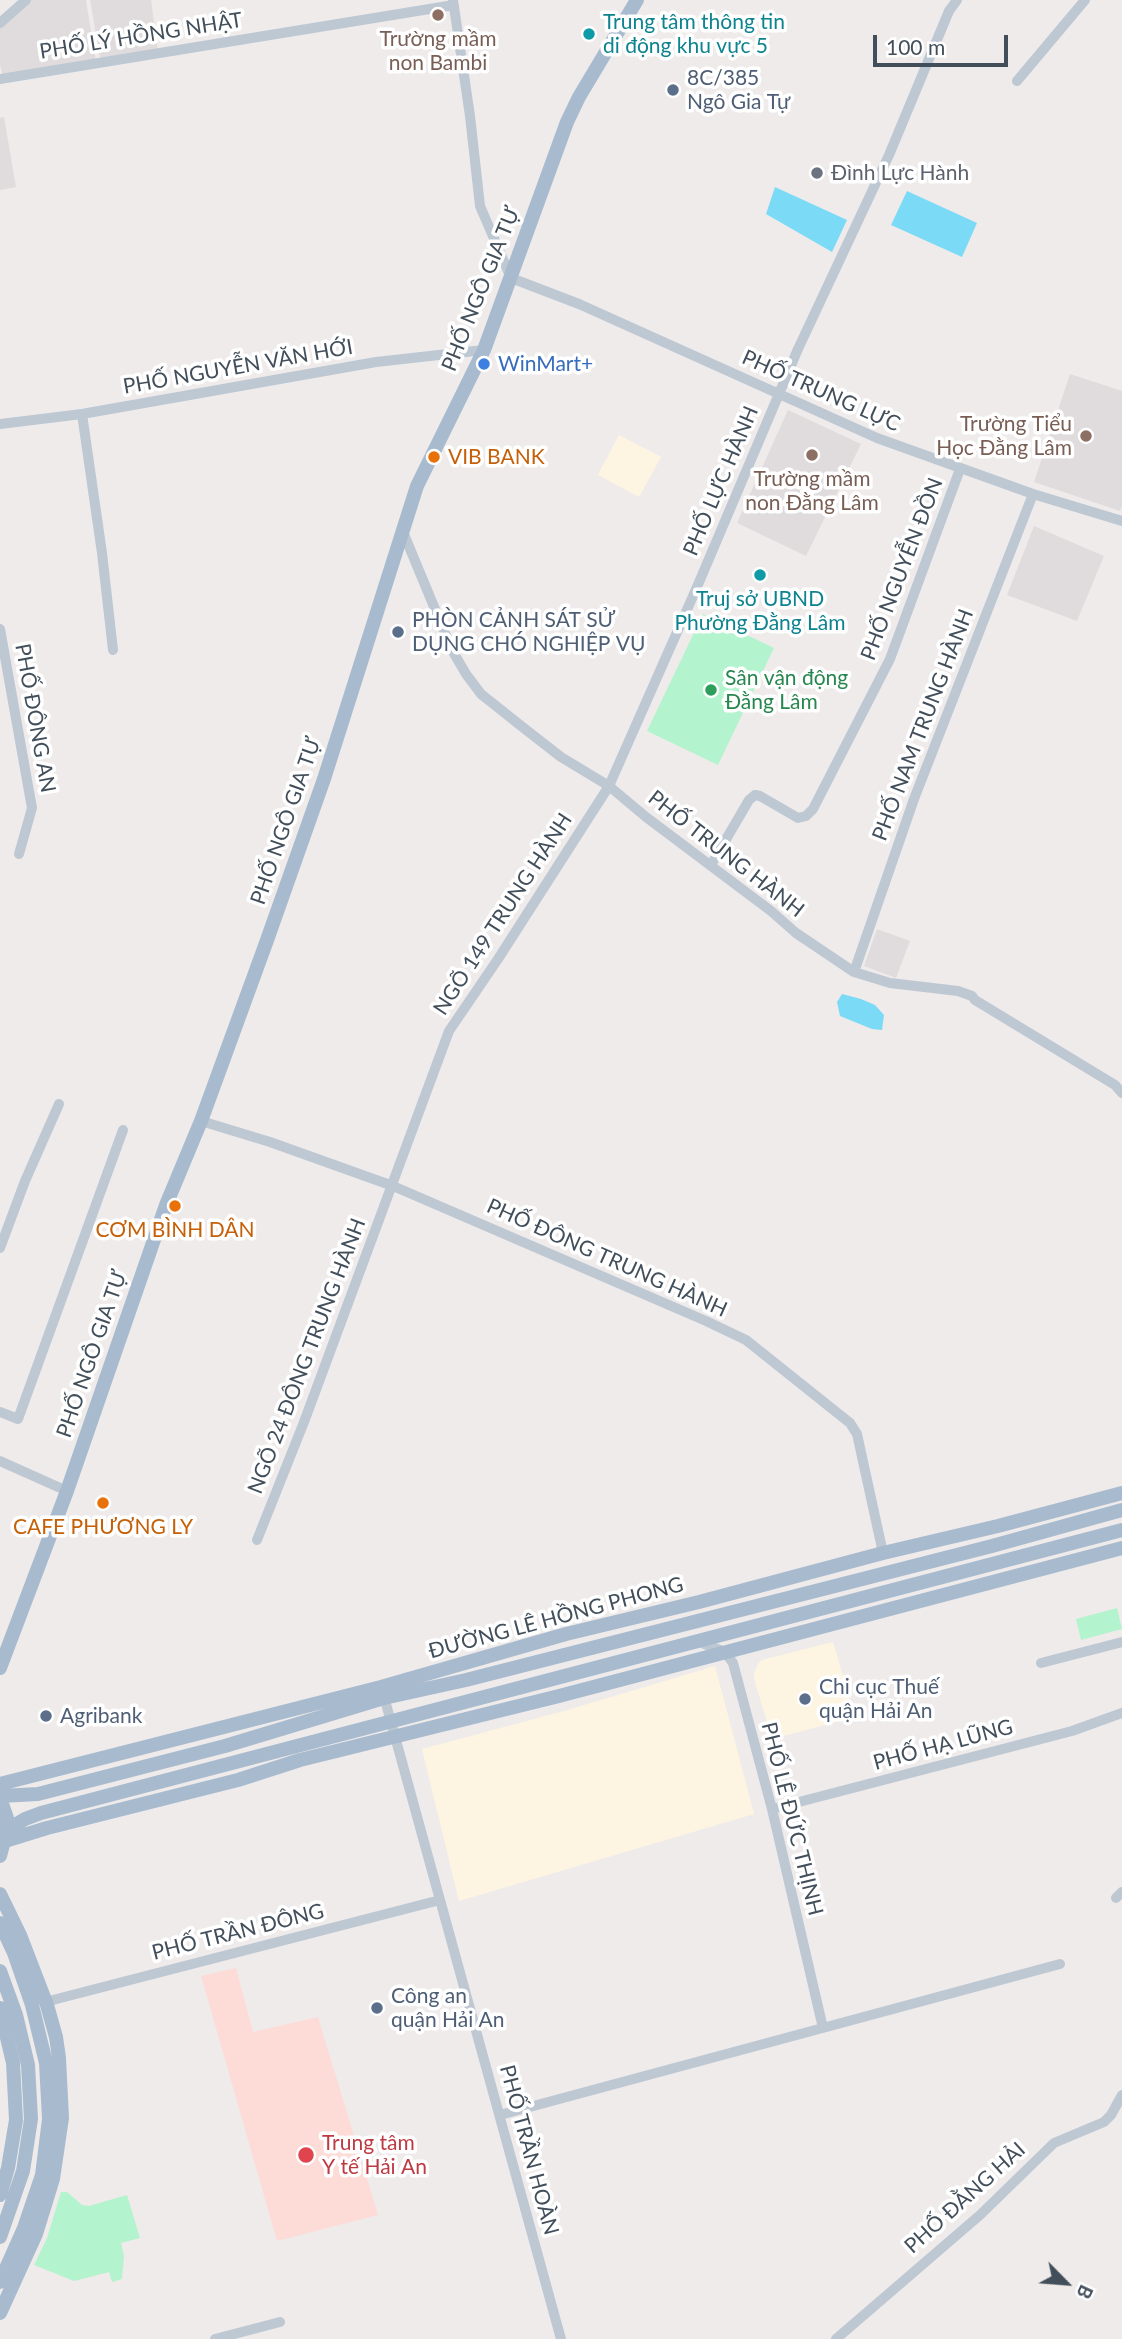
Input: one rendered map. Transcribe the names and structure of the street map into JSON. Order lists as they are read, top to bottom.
{
  "streets": {
    "main road": ["PHỐ NGÔ GIA TỰ", "ĐƯỜNG LÊ HỒNG PHONG"],
    "street": [
      "PHỐ LÝ HỒNG NHẬT",
      "PHỐ NGUYỄN VĂN HỚI",
      "PHỐ TRUNG LỰC",
      "PHỐ LỰC HÀNH",
      "PHỐ NGUYỄN ĐỒN",
      "PHỐ ĐÔNG AN",
      "PHỐ NAM TRUNG HÀNH",
      "PHỐ TRUNG HÀNH",
      "NGÕ 149 TRUNG HÀNH",
      "PHỐ ĐÔNG TRUNG HÀNH",
      "NGÕ 24 ĐÔNG TRUNG HÀNH",
      "PHỐ HẠ LŨNG",
      "PHỐ LÊ ĐỨC THỊNH",
      "PHỐ TRẦN ĐÔNG",
      "PHỐ TRẦN HOÀN",
      "PHỐ ĐẰNG HẢI"
    ]
  },
  "crossings": [
    ["PHỐ NGÔ GIA TỰ", "PHỐ NGUYỄN VĂN HỚI"],
    ["PHỐ NGÔ GIA TỰ", "PHỐ TRUNG LỰC"],
    ["PHỐ NGÔ GIA TỰ", "PHỐ TRUNG HÀNH"],
    ["PHỐ NGÔ GIA TỰ", "PHỐ ĐÔNG TRUNG HÀNH"],
    ["PHỐ TRUNG LỰC", "PHỐ LỰC HÀNH"],
    ["PHỐ TRUNG LỰC", "PHỐ NGUYỄN ĐỒN"],
    ["PHỐ TRUNG LỰC", "PHỐ NAM TRUNG HÀNH"],
    ["PHỐ LỰC HÀNH", "PHỐ TRUNG HÀNH"],
    ["PHỐ LỰC HÀNH", "NGÕ 149 TRUNG HÀNH"],
    ["PHỐ NGUYỄN ĐỒN", "PHỐ TRUNG HÀNH"],
    ["PHỐ NAM TRUNG HÀNH", "PHỐ TRUNG HÀNH"],
    ["PHỐ TRUNG HÀNH", "NGÕ 149 TRUNG HÀNH"],
    ["NGÕ 149 TRUNG HÀNH", "PHỐ ĐÔNG TRUNG HÀNH"],
    ["NGÕ 149 TRUNG HÀNH", "NGÕ 24 ĐÔNG TRUNG HÀNH"],
    ["PHỐ ĐÔNG TRUNG HÀNH", "NGÕ 24 ĐÔNG TRUNG HÀNH"],
    ["PHỐ ĐÔNG TRUNG HÀNH", "ĐƯỜNG LÊ HỒNG PHONG"],
    ["ĐƯỜNG LÊ HỒNG PHONG", "PHỐ TRẦN HOÀN"],
    ["PHỐ HẠ LŨNG", "PHỐ LÊ ĐỨC THỊNH"],
    ["PHỐ TRẦN ĐÔNG", "PHỐ TRẦN HOÀN"]
  ],
  "places": [
    "Trường mầm non Bambi",
    "Trung tâm thông tin di động khu vực 5",
    "8C/385 Ngô Gia Tự",
    "Đình Lực Hành",
    "WinMart+",
    "Trường Tiểu Học Đằng Lâm",
    "Trường mầm non Đằng Lâm",
    "VIB BANK",
    "Truj sở UBND Phường Đằng Lâm",
    "PHÒN CẢNH SÁT SỬ DỤNG CHÓ NGHIỆP VỤ",
    "Sân vận động Đằng Lâm",
    "CƠM BÌNH DÂN",
    "CAFE PHƯƠNG LY",
    "Chi cục Thuế quận Hải An",
    "Agribank",
    "Công an quận Hải An",
    "Trung tâm Y tế Hải An"
  ],
  "scale_bar": "100 m",
  "north": "bottom right"
}
